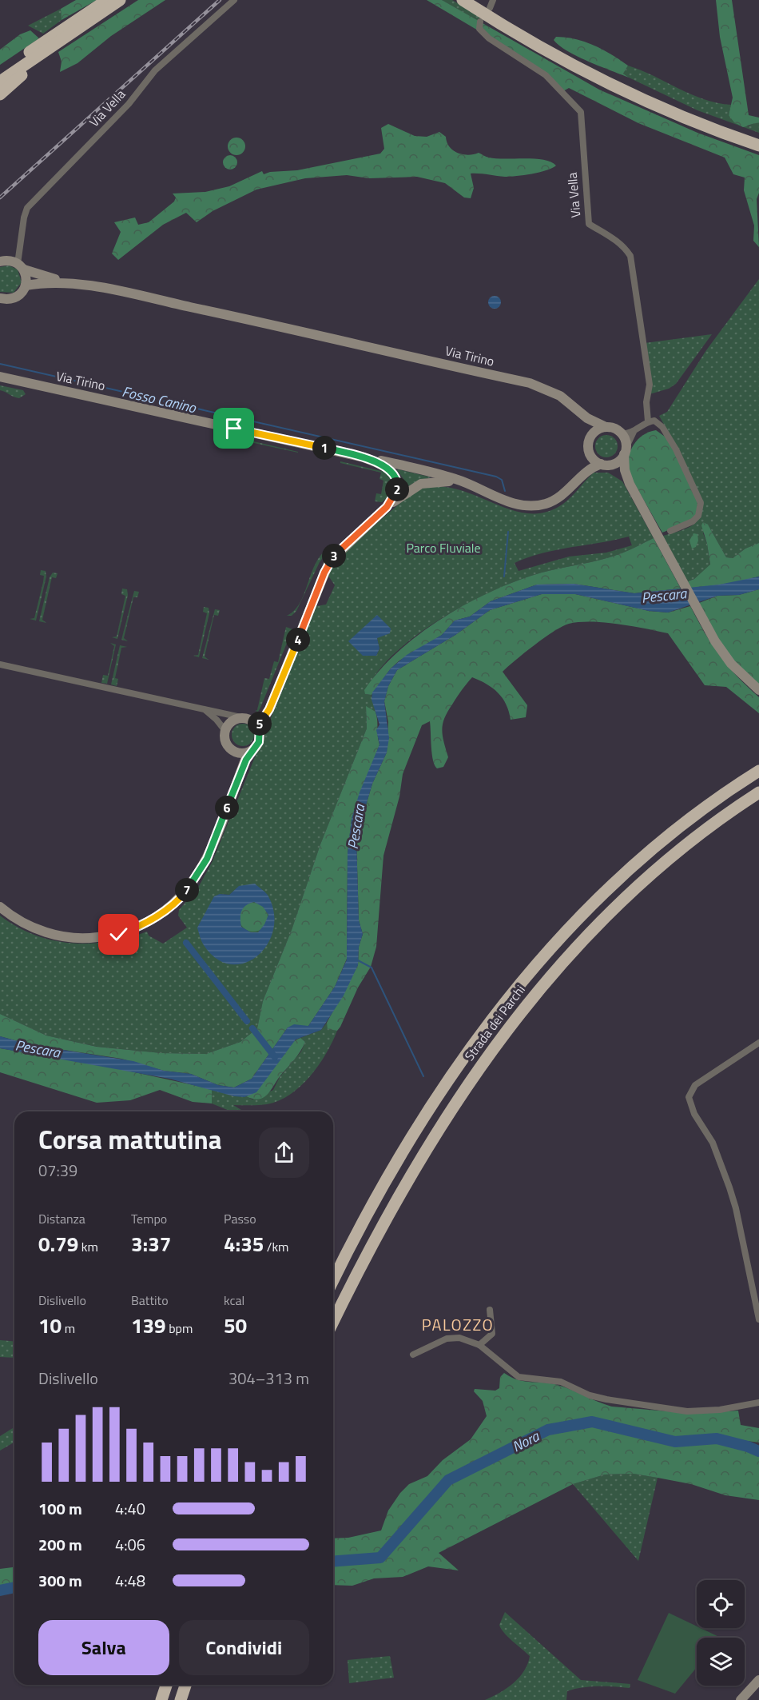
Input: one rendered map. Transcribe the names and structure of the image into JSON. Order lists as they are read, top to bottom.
{
  "streets": {
    "highway": ["Strada dei Parchi"],
    "street": ["Via Vella", "Via Tirino"]
  },
  "crossings": [
    ["Via Vella", "Via Tirino"]
  ],
  "districts": ["PALOZZO"],
  "water": ["Fosso Canino", "Pescara", "Nora"],
  "parks": ["Parco Fluviale"],
  "page": {
    "pins": [
      "1",
      "2",
      "3",
      "4",
      "5",
      "6",
      "7"
    ],
    "heading": ["Corsa mattutina", "07:39"],
    "stats": [
      ["Distanza", "0.79 km"],
      ["Tempo", "3:37"],
      ["Passo", "4:35 /km"],
      ["Dislivello", "10 m"],
      ["Battito", "139 bpm"],
      ["kcal", "50"]
    ],
    "chart": ["Dislivello", "304–313 m"],
    "list": [
      {
        "name": "100 m",
        "note": "4:40"
      },
      {
        "name": "200 m",
        "note": "4:06"
      },
      {
        "name": "300 m",
        "note": "4:48"
      }
    ],
    "buttons": ["Salva", "Condividi"]
  }
}
